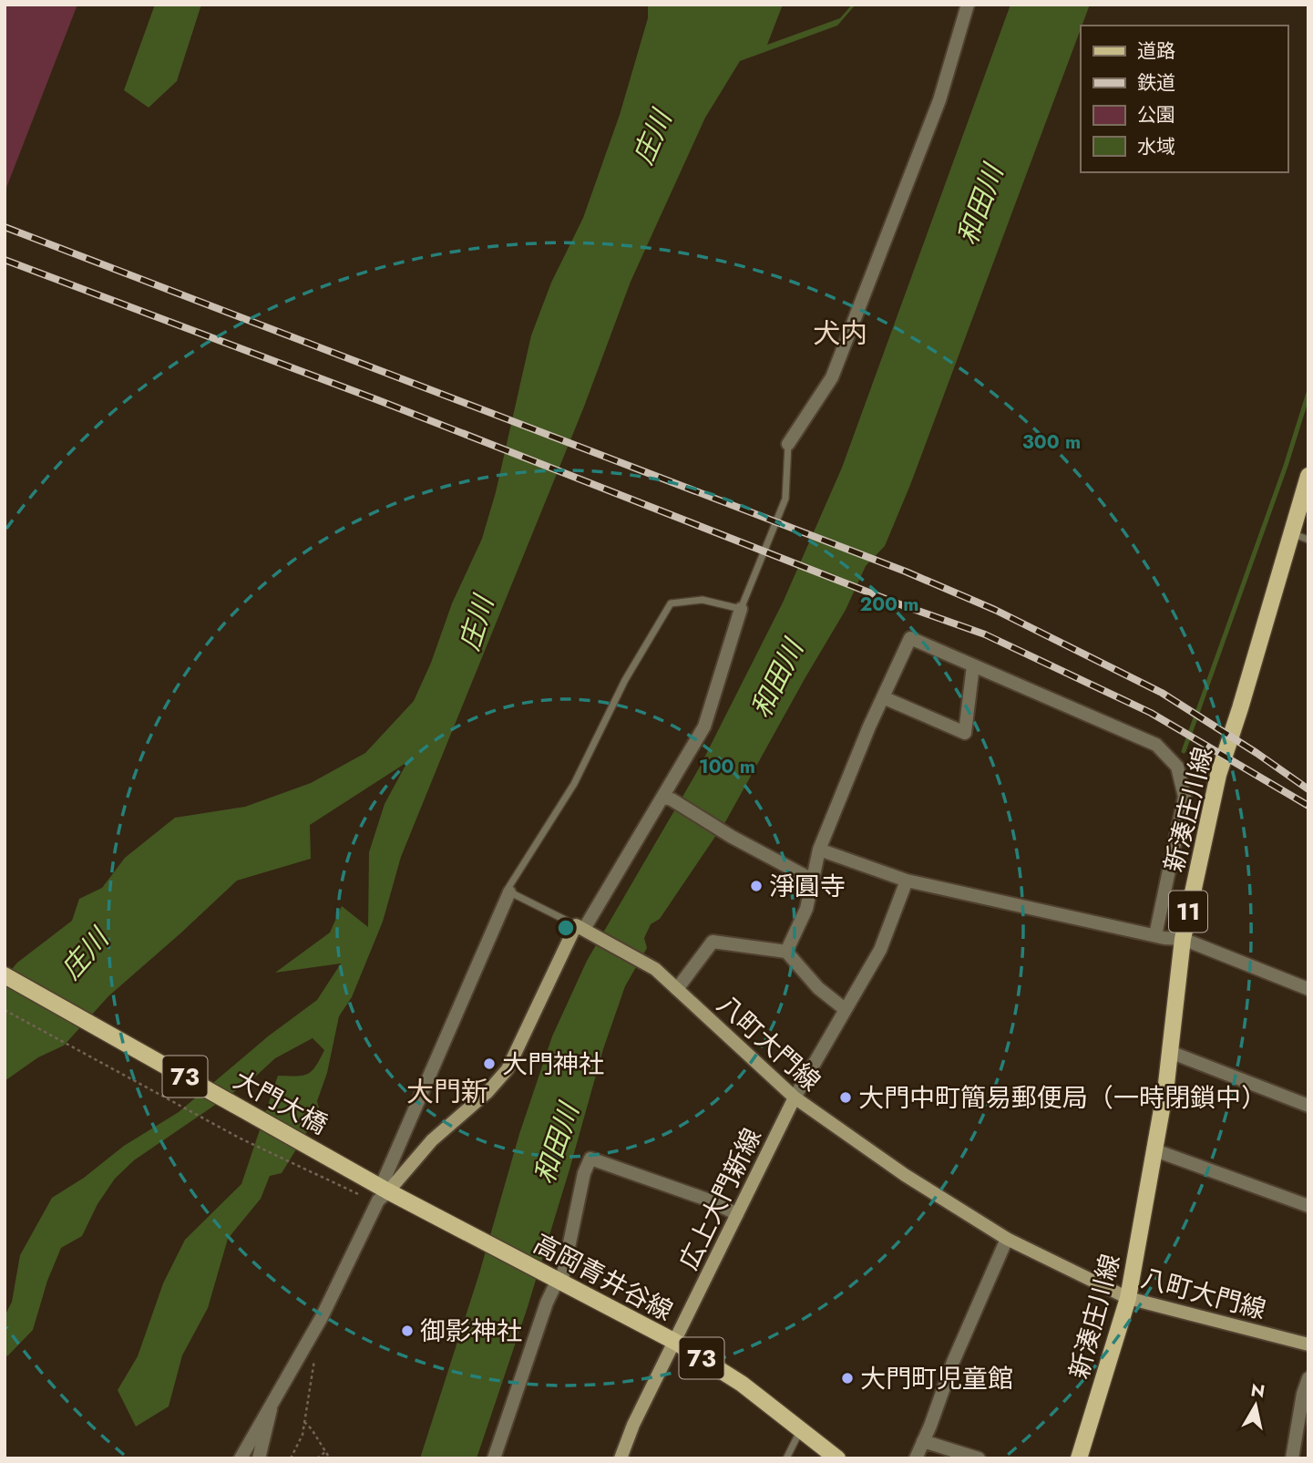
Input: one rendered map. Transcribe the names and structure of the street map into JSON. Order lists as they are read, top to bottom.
{
  "streets": {
    "main road": [
      "新湊庄川線",
      "11",
      "八町大門線",
      "73",
      "大門大橋",
      "広上大門新線",
      "高岡青井谷線"
    ]
  },
  "crossings": [
    ["新湊庄川線", "八町大門線"],
    ["八町大門線", "広上大門新線"],
    ["大門大橋", "高岡青井谷線"],
    ["広上大門新線", "高岡青井谷線"]
  ],
  "districts": ["犬内", "大門新"],
  "water": ["庄川", "和田川"],
  "places": [
    "淨圓寺",
    "大門神社",
    "大門中町簡易郵便局（一時閉鎖中）",
    "御影神社",
    "大門町児童館"
  ],
  "legend": [
    "道路",
    "鉄道",
    "公園",
    "水域"
  ],
  "north": "top",
  "rings": ["300 m", "200 m", "100 m"]
}
